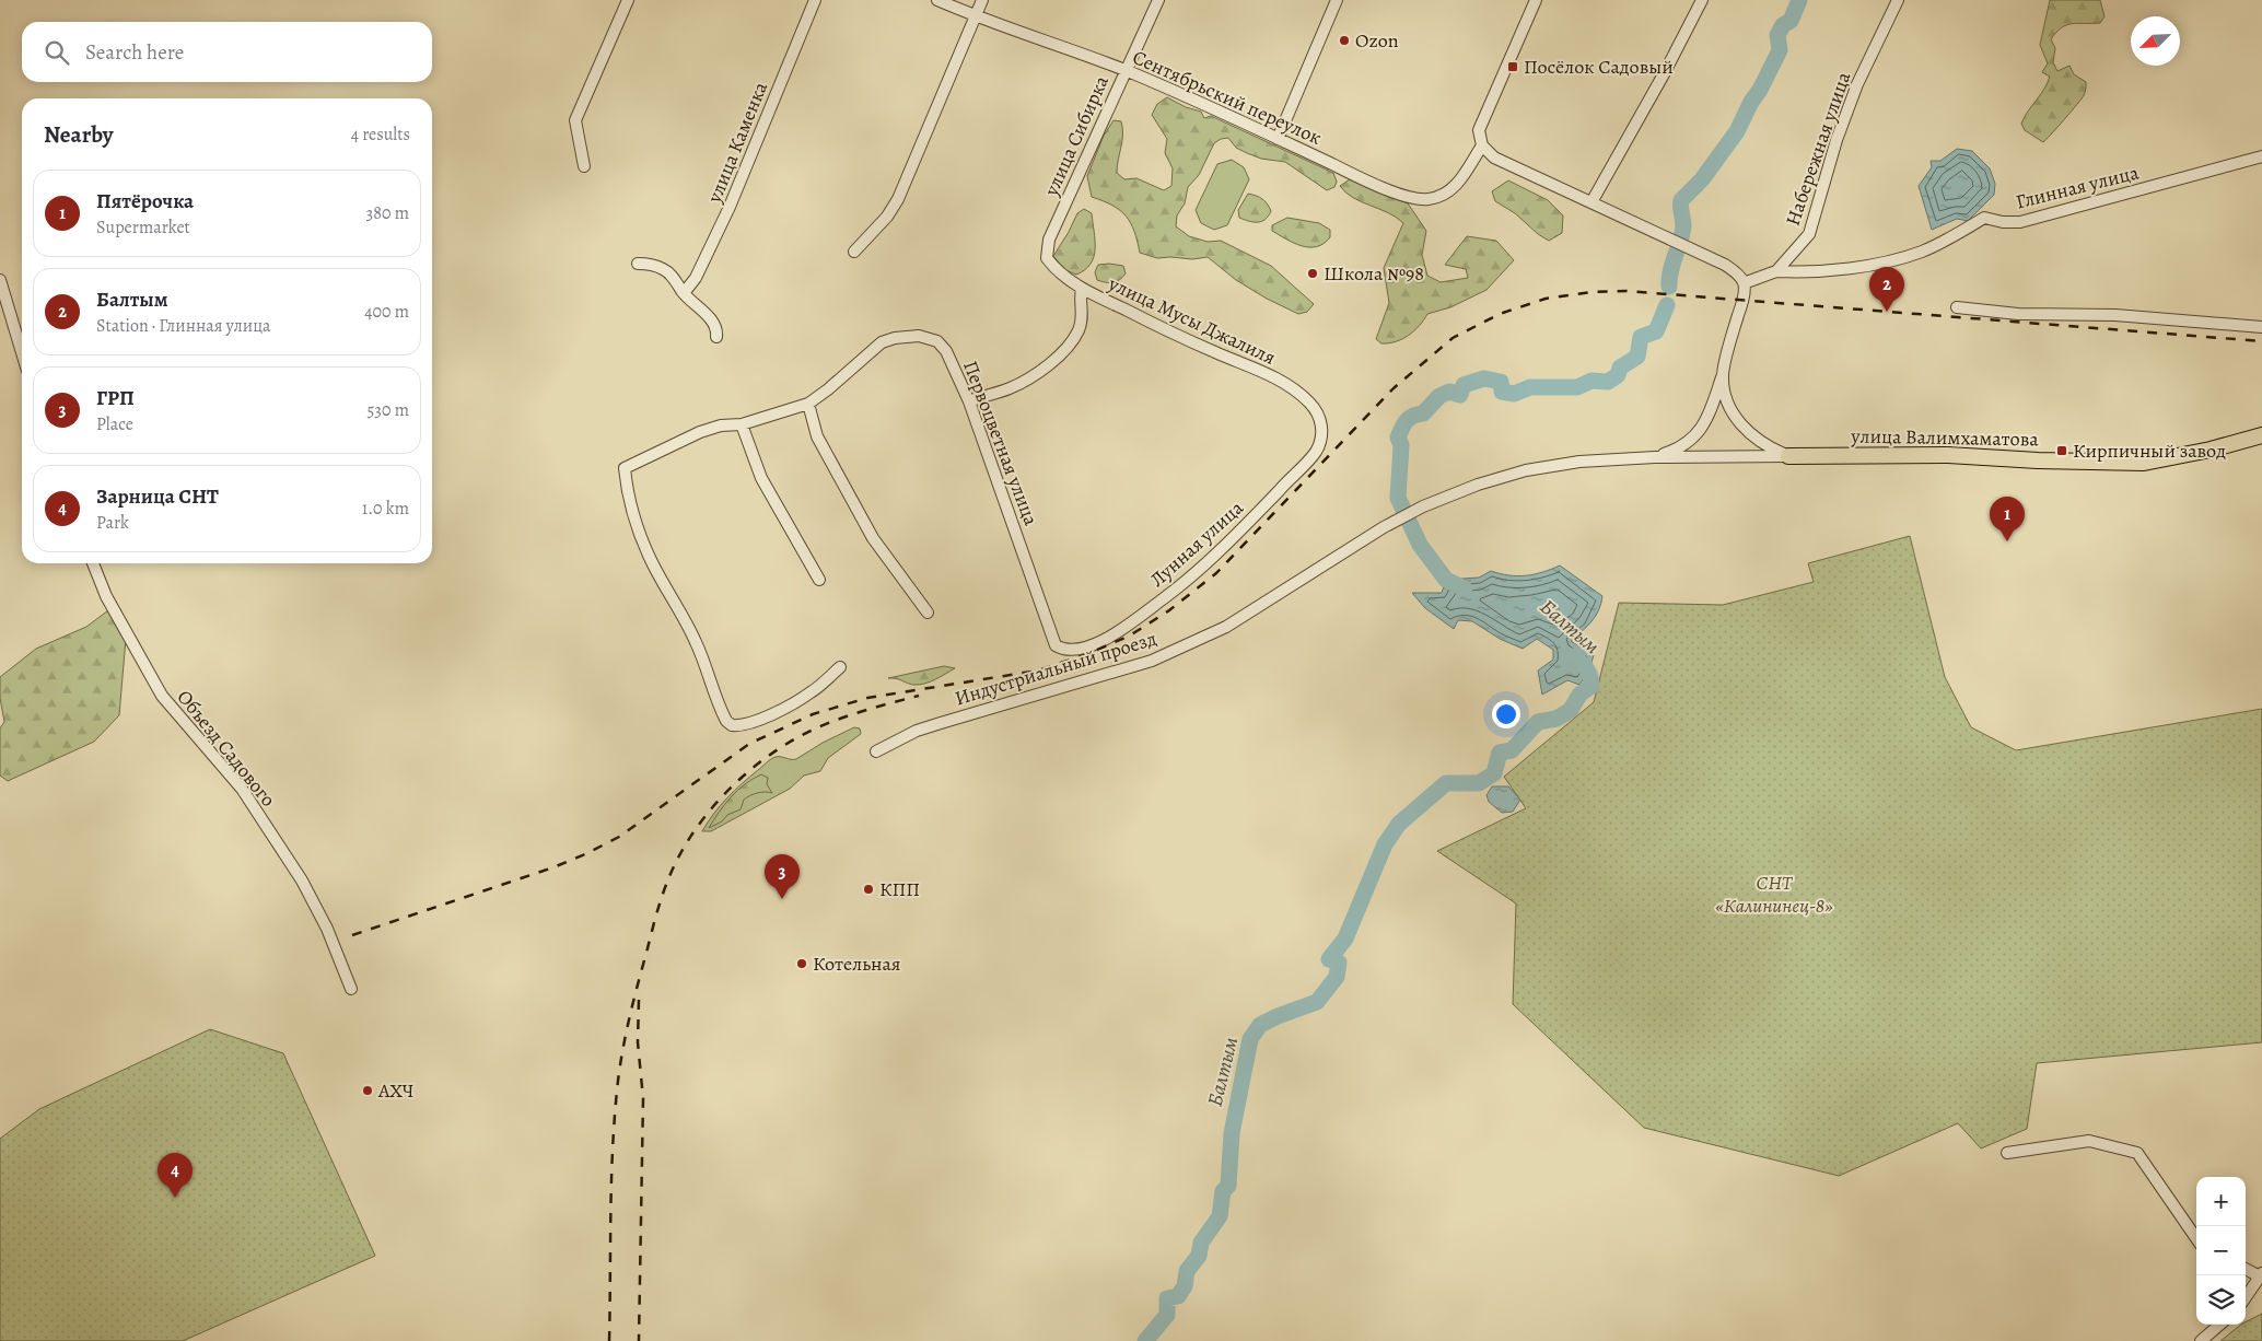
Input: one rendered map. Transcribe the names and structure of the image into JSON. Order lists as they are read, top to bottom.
{
  "streets": {
    "main road": ["улица Валимхаматова"],
    "street": [
      "Сентябрьский переулок",
      "улица Сибирка",
      "улица Каменка",
      "Набережная улица",
      "Глинная улица",
      "улица Мусы Джалиля",
      "Первоцветная улица",
      "Лунная улица",
      "Индустриальный проезд",
      "Объезд Садового"
    ]
  },
  "crossings": [
    ["Сентябрьский переулок", "улица Сибирка"],
    ["улица Сибирка", "улица Мусы Джалиля"],
    ["Набережная улица", "Глинная улица"],
    ["улица Мусы Джалиля", "Лунная улица"],
    ["улица Валимхаматова", "Индустриальный проезд"],
    ["Первоцветная улица", "Лунная улица"]
  ],
  "water": ["Балтым"],
  "parks": ["СНТ «Калининец-8»"],
  "places": {
    "other": [
      "Ozon",
      "Школа №98",
      "КПП",
      "Котельная",
      "АХЧ"
    ],
    "transit": ["Посёлок Садовый", "Кирпичный завод"]
  },
  "north": "bottom left",
  "page": {
    "search": "Search here",
    "heading": ["Nearby", "4 results"],
    "list": [
      {
        "mark": "1",
        "name": "Пятёрочка",
        "note": "Supermarket",
        "value": "380 m"
      },
      {
        "mark": "2",
        "name": "Балтым",
        "note": "Station · Глинная улица",
        "value": "400 m"
      },
      {
        "mark": "3",
        "name": "ГРП",
        "note": "Place",
        "value": "530 m"
      },
      {
        "mark": "4",
        "name": "Зарница СНТ",
        "note": "Park",
        "value": "1.0 km"
      }
    ],
    "pins": [
      "2",
      "1",
      "3",
      "4"
    ],
    "map_buttons": ["+", "−"]
  }
}
